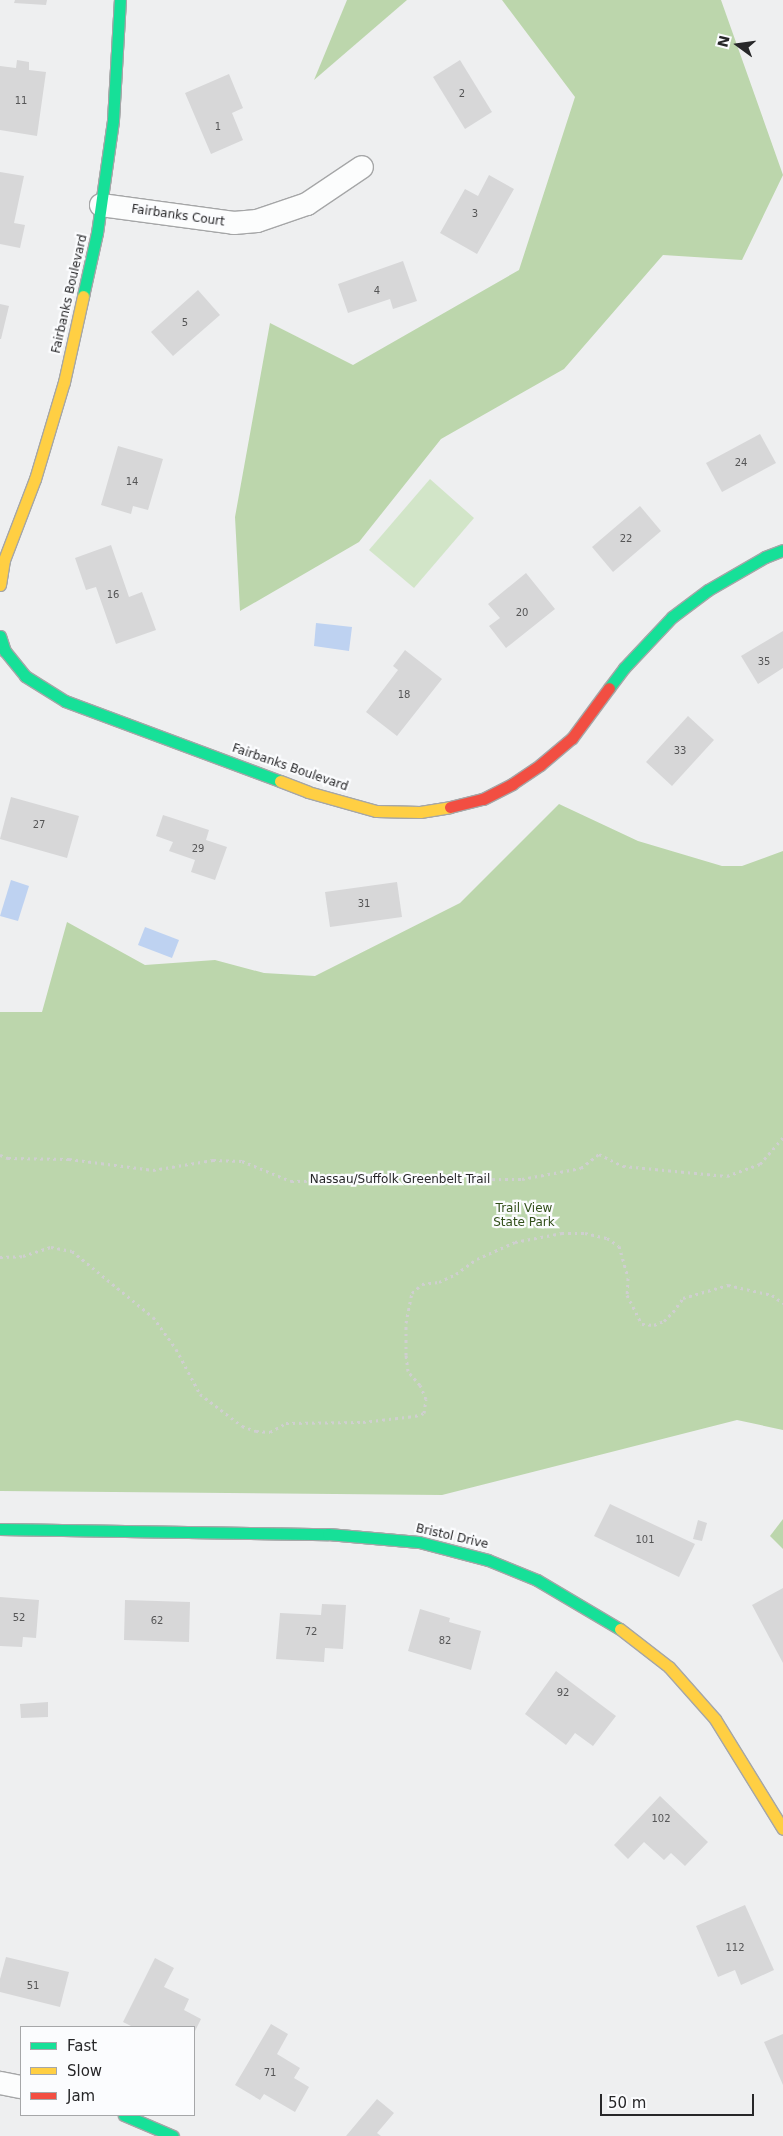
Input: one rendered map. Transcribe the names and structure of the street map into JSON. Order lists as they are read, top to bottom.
{
  "streets": {
    "street": ["Fairbanks Court", "Fairbanks Boulevard", "Bristol Drive"],
    "path": ["Nassau/Suffolk Greenbelt Trail"]
  },
  "crossings": [
    ["Fairbanks Court", "Fairbanks Boulevard"]
  ],
  "parks": ["Trail View State Park"],
  "house_numbers": [
    "2",
    "11",
    "1",
    "3",
    "4",
    "5",
    "24",
    "14",
    "22",
    "16",
    "20",
    "35",
    "18",
    "33",
    "27",
    "29",
    "31",
    "101",
    "52",
    "62",
    "72",
    "82",
    "92",
    "102",
    "112",
    "51",
    "71"
  ],
  "legend": ["Fast", "Slow", "Jam"],
  "scale_bar": "50 m",
  "north": "left"
}
